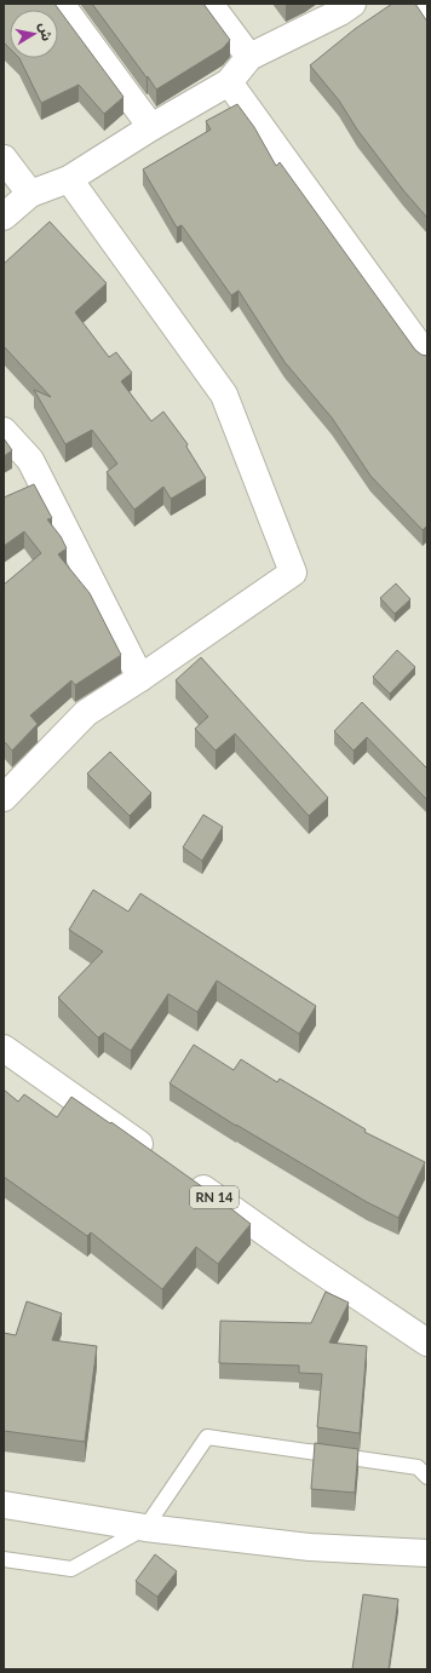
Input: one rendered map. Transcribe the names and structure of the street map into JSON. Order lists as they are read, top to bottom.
{
  "streets": {
    "street": ["RN 14"]
  },
  "north": "right"
}
